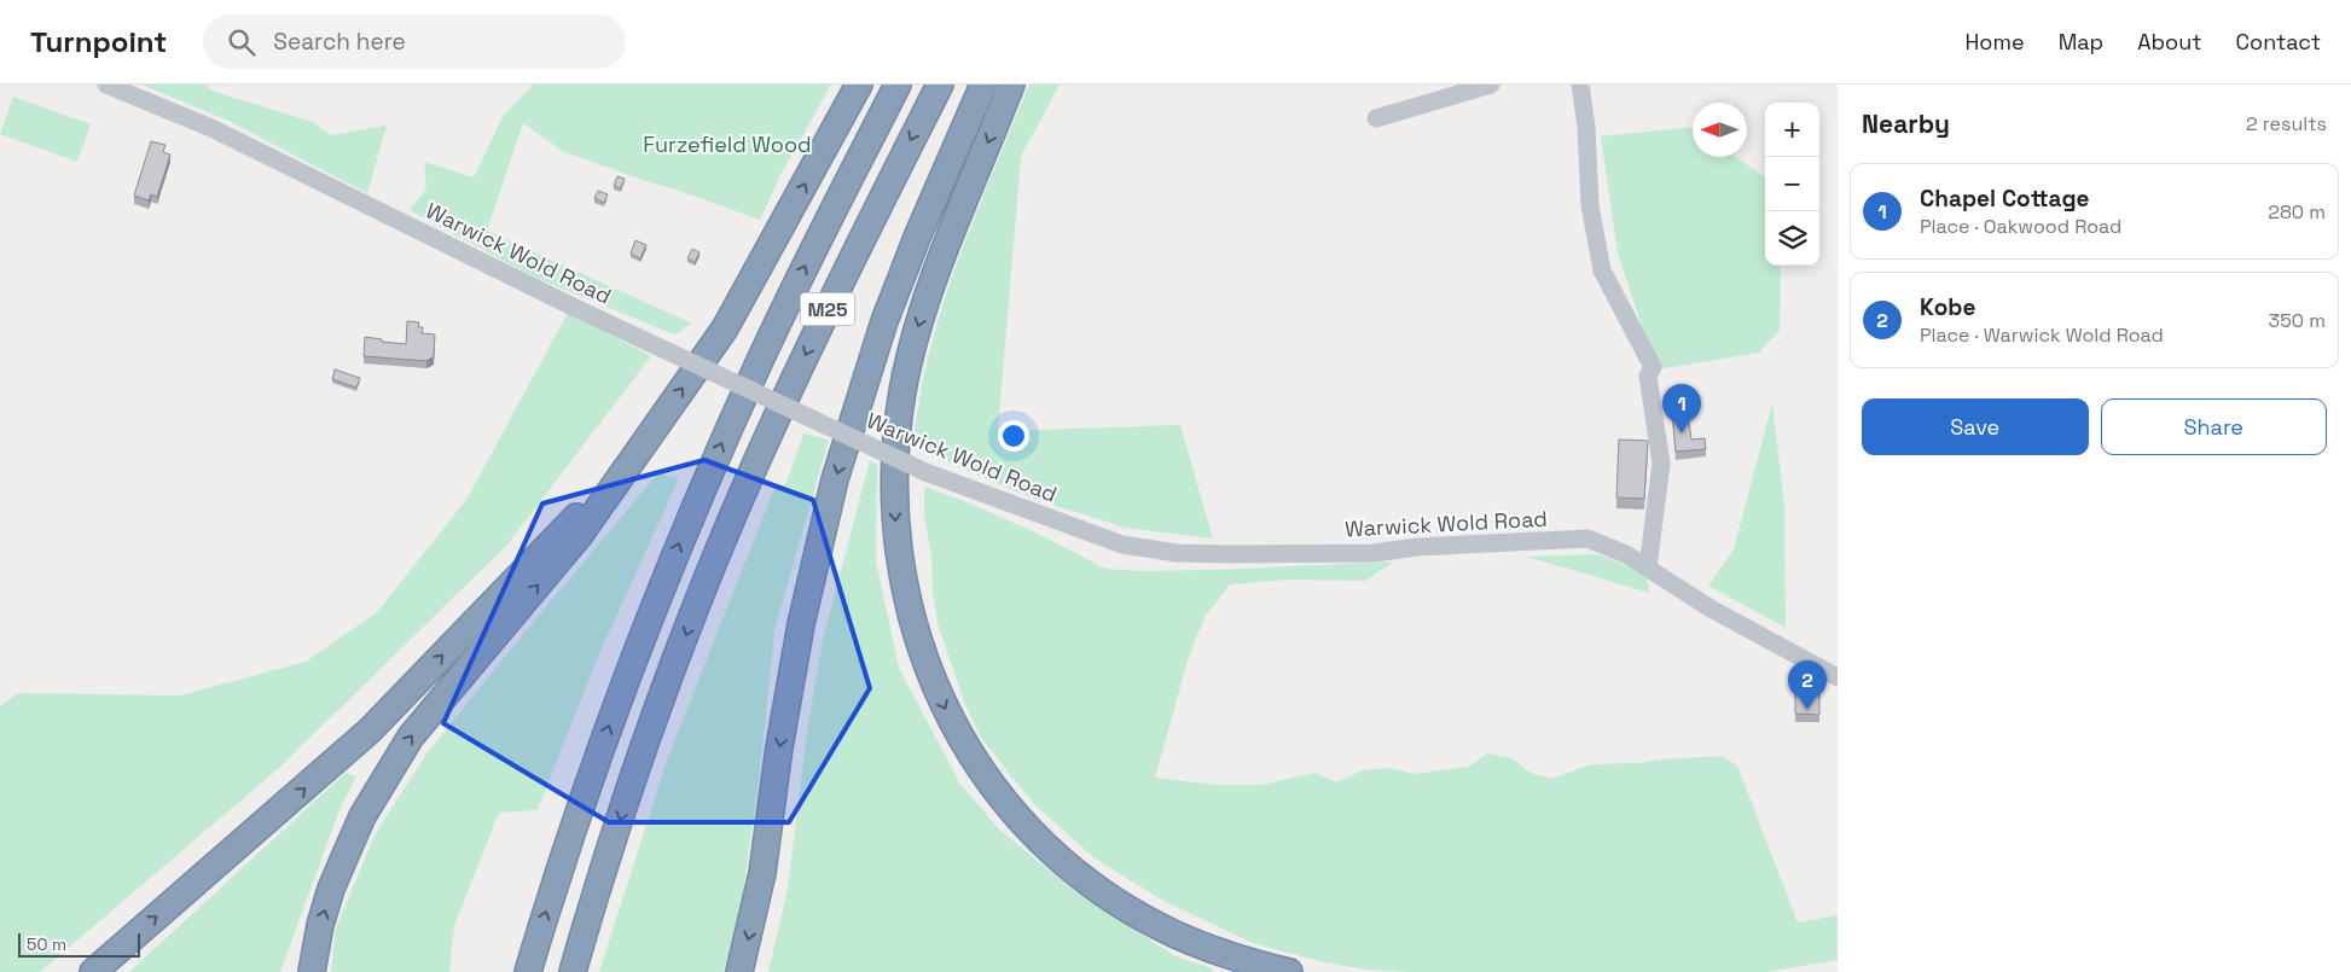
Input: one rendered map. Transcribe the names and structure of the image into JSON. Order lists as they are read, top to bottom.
{
  "streets": {
    "highway": ["M25"],
    "street": ["Warwick Wold Road"]
  },
  "parks": ["Furzefield Wood"],
  "scale_bar": "50 m",
  "north": "left",
  "page": {
    "header": "Turnpoint",
    "search": "Search here",
    "nav": [
      "Home",
      "Map",
      "About",
      "Contact"
    ],
    "heading": ["Nearby", "2 results"],
    "map_buttons": ["+", "−"],
    "list": [
      {
        "mark": "1",
        "name": "Chapel Cottage",
        "note": "Place · Oakwood Road",
        "value": "280 m"
      },
      {
        "mark": "2",
        "name": "Kobe",
        "note": "Place · Warwick Wold Road",
        "value": "350 m"
      }
    ],
    "buttons": ["Save", "Share"],
    "pins": ["1", "2"],
    "scale": "50 m"
  }
}
